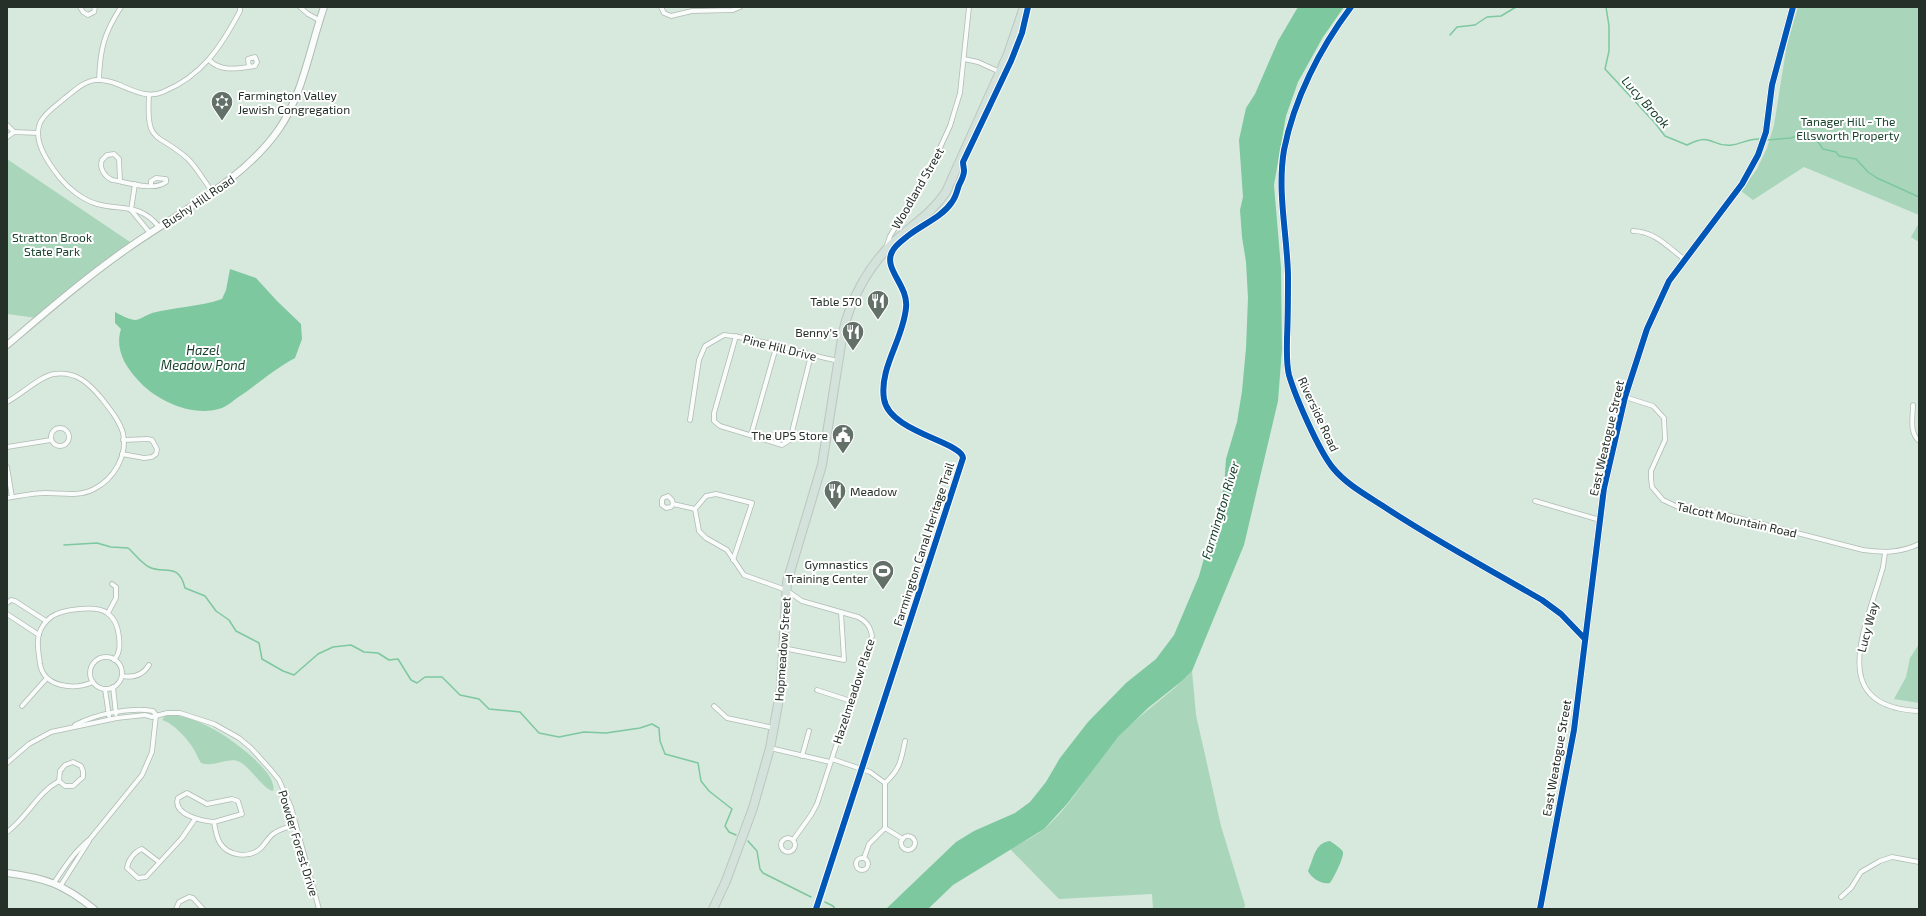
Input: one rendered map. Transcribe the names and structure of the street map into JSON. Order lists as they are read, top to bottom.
{
  "streets": {
    "highway": ["Hopmeadow Street"],
    "street": [
      "Woodland Street",
      "Bushy Hill Road",
      "Pine Hill Drive",
      "Riverside Road",
      "East Weatogue Street",
      "Talcott Mountain Road",
      "Lucy Way",
      "Hazelmeadow Place",
      "Powder Forest Drive"
    ],
    "cycle path": ["Farmington Canal Heritage Trail"]
  },
  "crossings": [
    ["Woodland Street", "Hopmeadow Street"],
    ["Pine Hill Drive", "Hopmeadow Street"],
    ["Riverside Road", "East Weatogue Street"],
    ["East Weatogue Street", "Talcott Mountain Road"],
    ["Talcott Mountain Road", "Lucy Way"],
    ["Hopmeadow Street", "Hazelmeadow Place"]
  ],
  "water": ["Lucy Brook", "Hazel Meadow Pond", "Farmington River"],
  "parks": ["Tanager Hill - The Ellsworth Property", "Stratton Brook State Park"],
  "places": {
    "synagogue": ["Farmington Valley Jewish Congregation"],
    "restaurant": ["Table 570", "Benny's", "Meadow"],
    "public building": ["The UPS Store"],
    "sports": ["Gymnastics Training Center"]
  }
}
